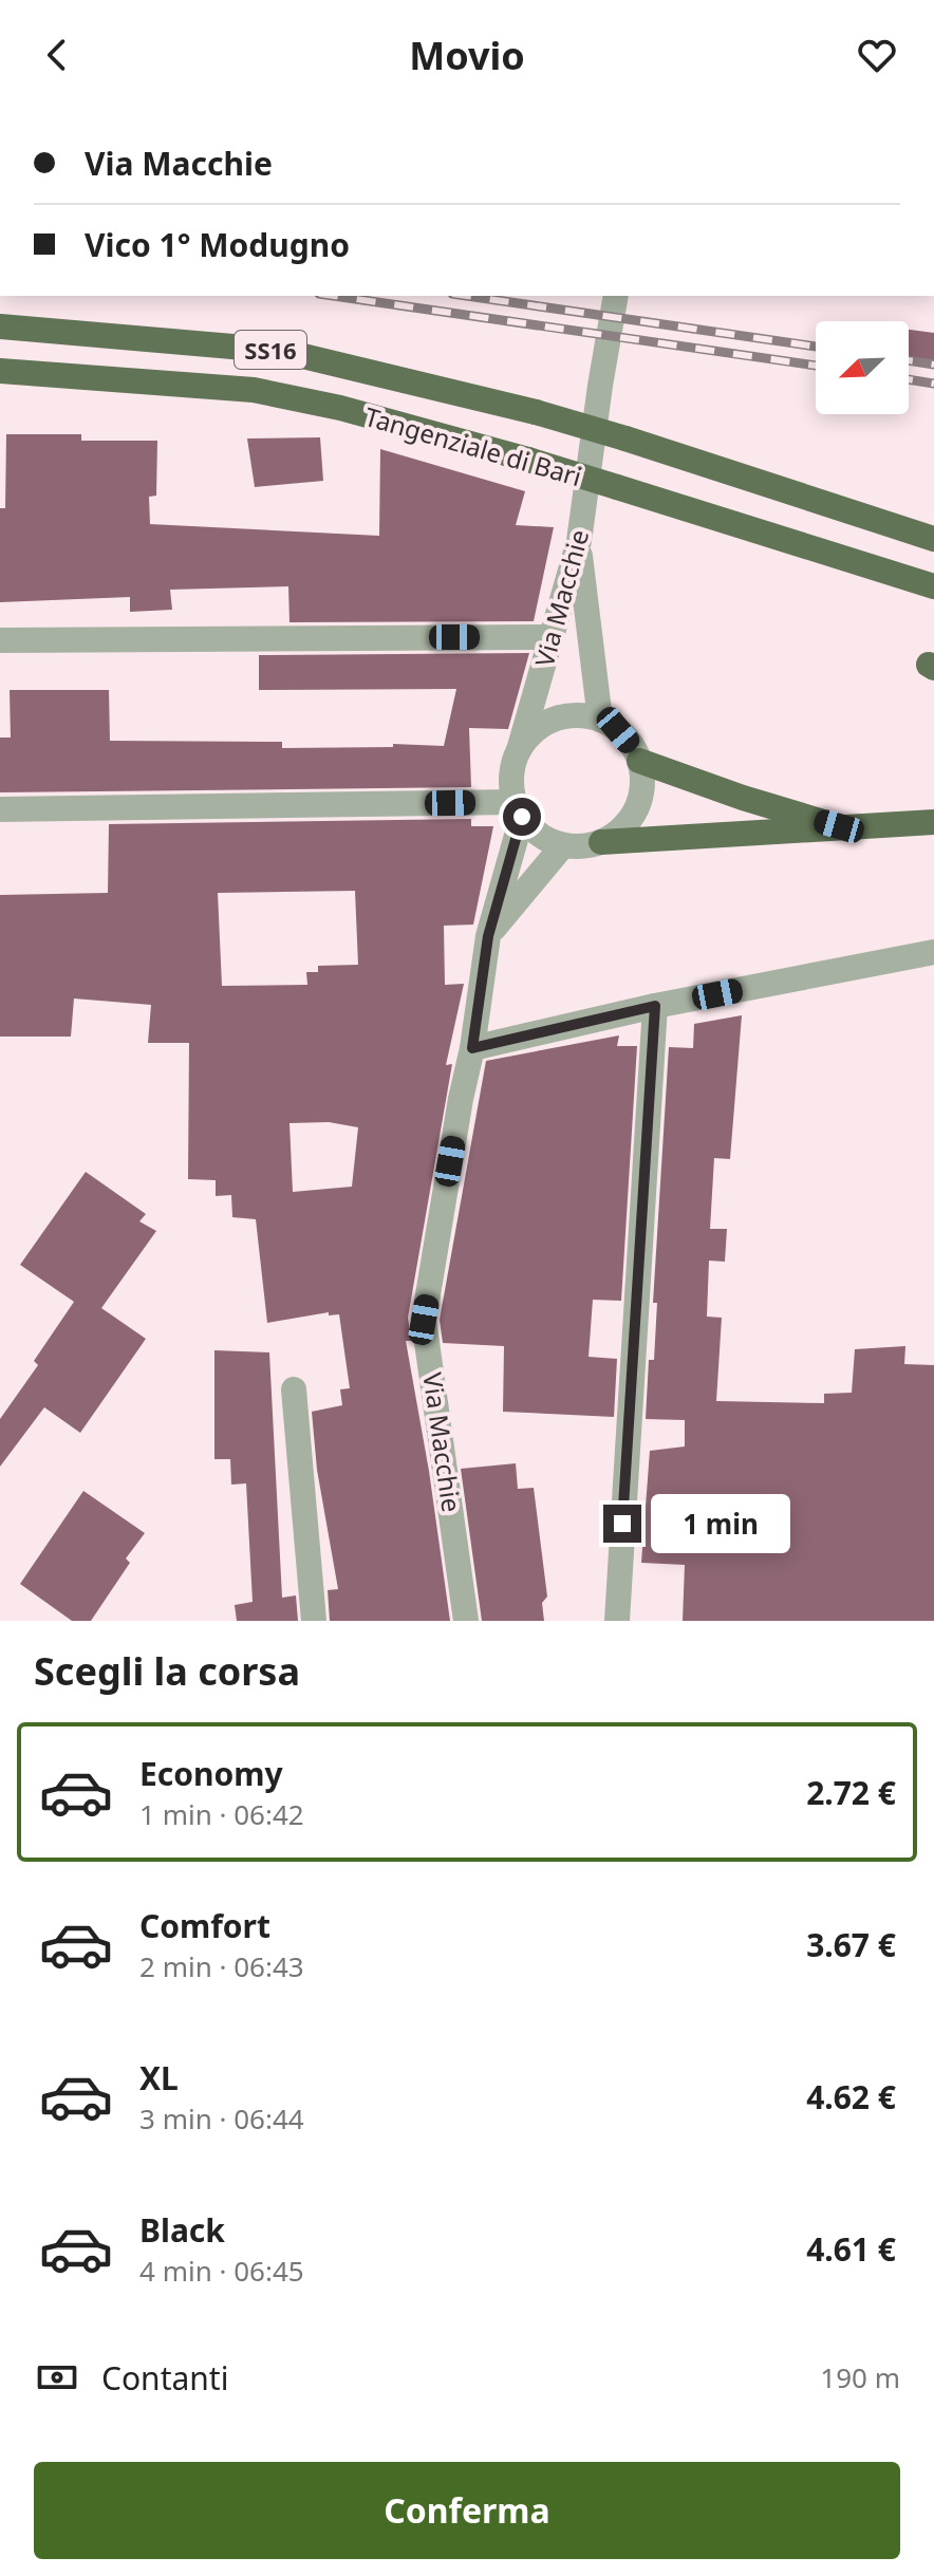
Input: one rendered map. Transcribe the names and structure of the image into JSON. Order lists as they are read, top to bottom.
{
  "streets": {
    "highway": ["SS16", "Tangenziale di Bari"],
    "street": ["Via Macchie"]
  },
  "north": "bottom left",
  "page": {
    "header": "Movio",
    "banner": ["Via Macchie", "Vico 1° Modugno"],
    "bubble": "1 min",
    "heading": "Scegli la corsa",
    "list": [
      {
        "name": "Economy",
        "note": "1 min · 06:42",
        "value": "2.72 €"
      },
      {
        "name": "Comfort",
        "note": "2 min · 06:43",
        "value": "3.67 €"
      },
      {
        "name": "XL",
        "note": "3 min · 06:44",
        "value": "4.62 €"
      },
      {
        "name": "Black",
        "note": "4 min · 06:45",
        "value": "4.61 €"
      }
    ],
    "pay": ["Contanti", "190 m"],
    "buttons": "Conferma"
  }
}
